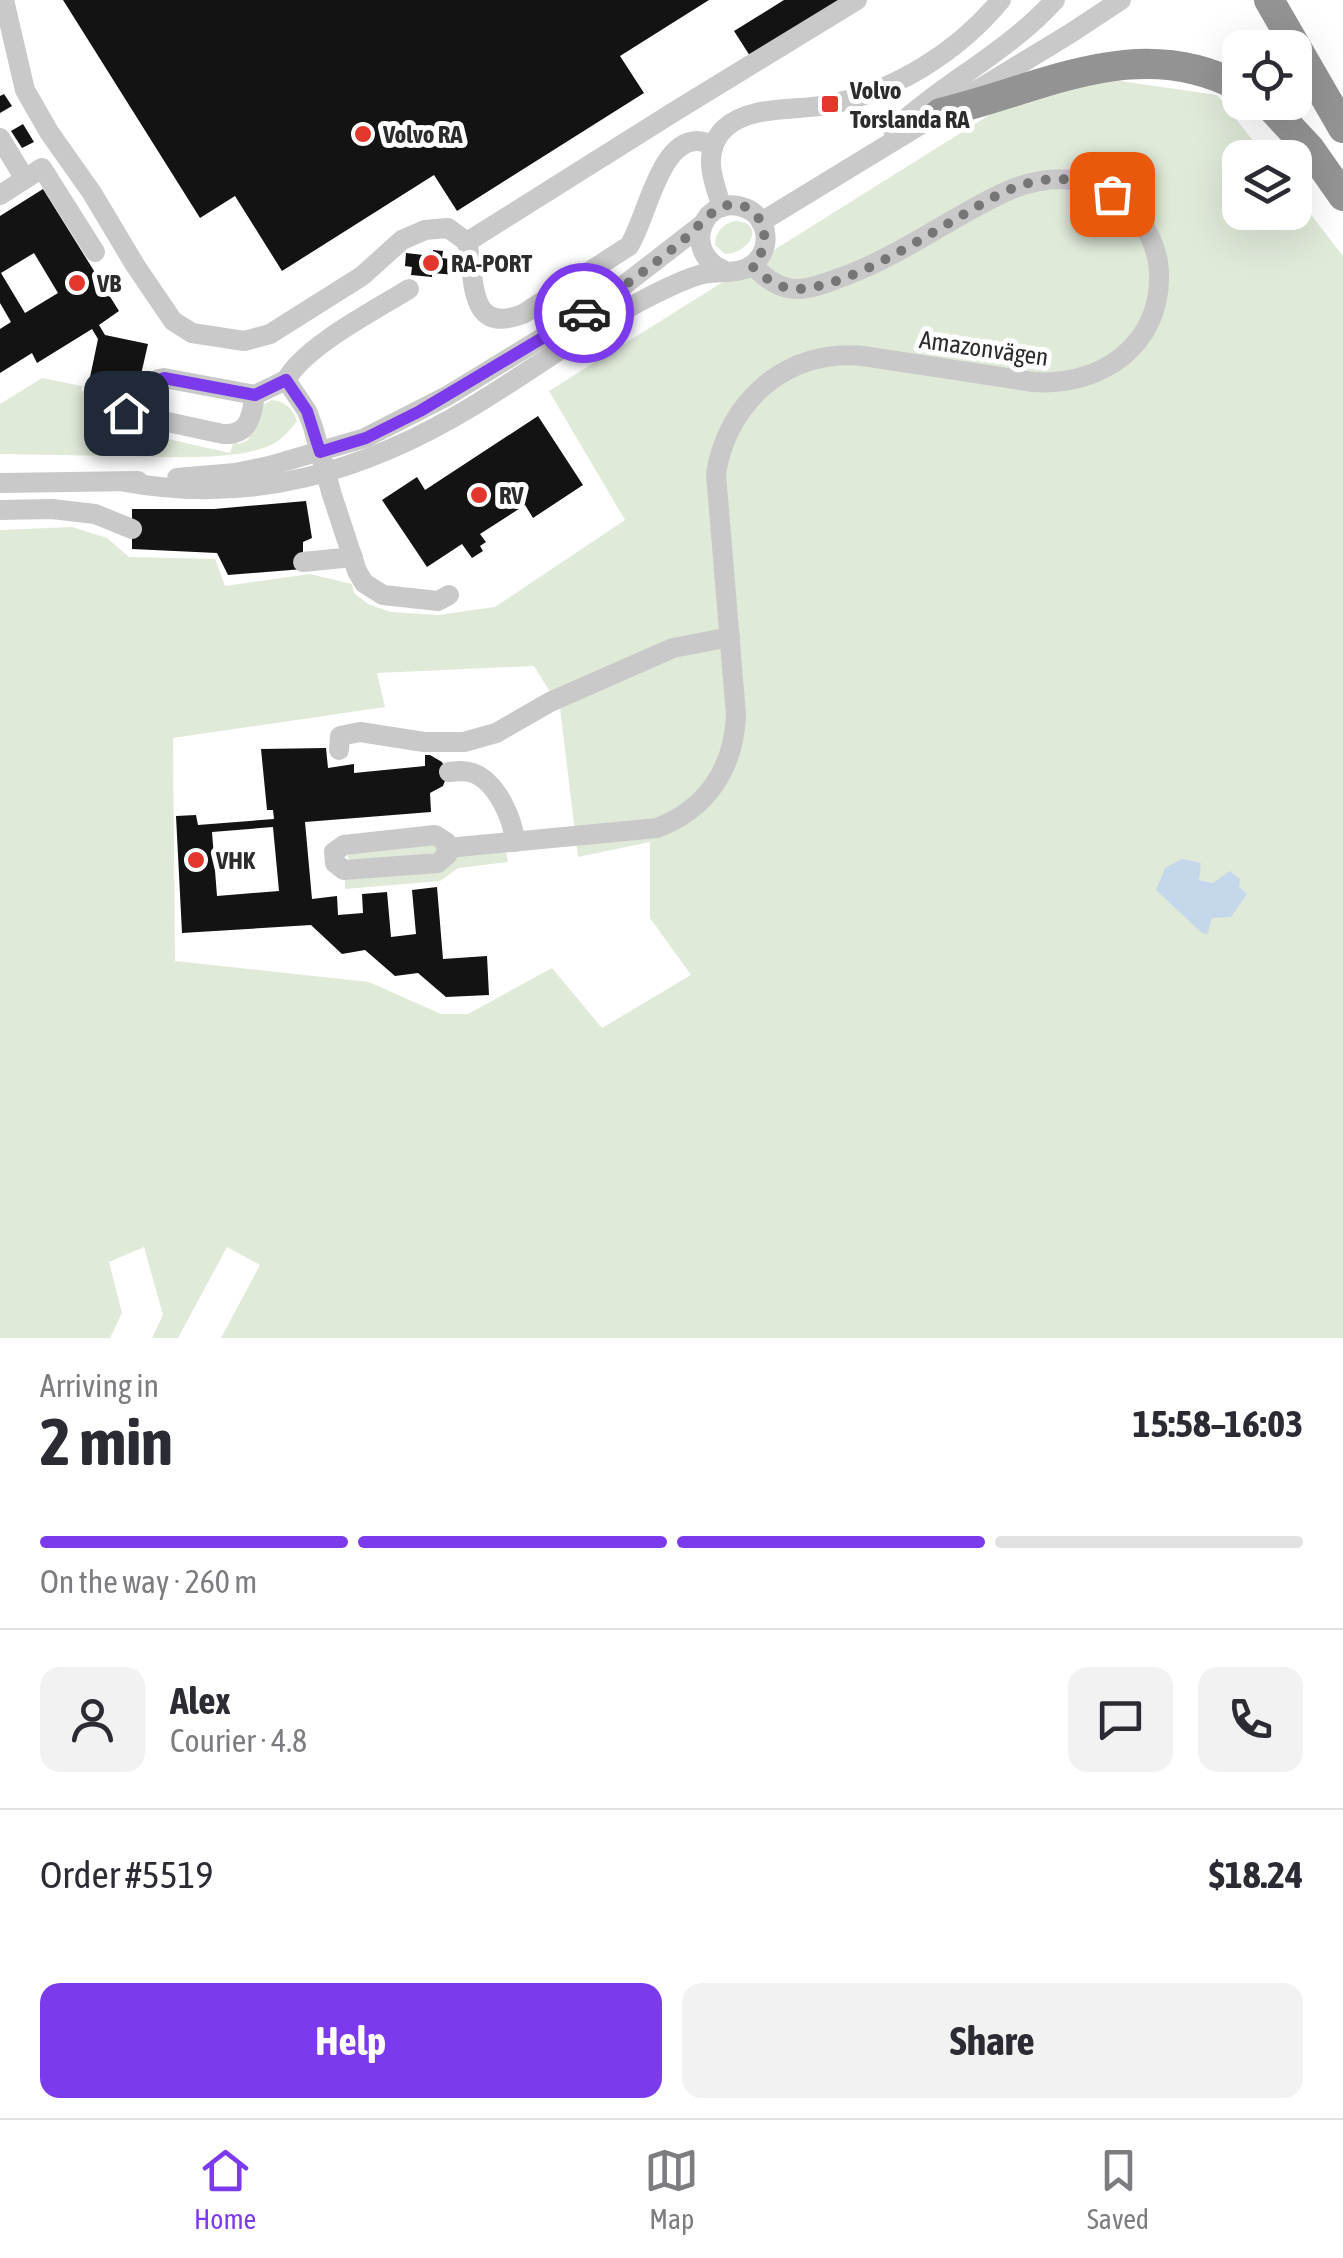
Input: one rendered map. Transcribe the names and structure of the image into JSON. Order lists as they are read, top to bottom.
{
  "streets": {
    "street": ["Amazonvägen"]
  },
  "places": {
    "transit": ["Volvo Torslanda RA"],
    "other": [
      "Volvo RA",
      "RA-PORT",
      "VB",
      "RV",
      "VHK"
    ]
  },
  "page": {
    "heading": ["2 min", "Arriving in", "15:58–16:03"],
    "panel": [
      "Alex",
      "Courier · 4.8",
      "Order #5519",
      "$18.24"
    ],
    "bar": "On the way · 260 m",
    "buttons": ["Help", "Share"],
    "tabs": ["Home", "Map", "Saved"]
  }
}
